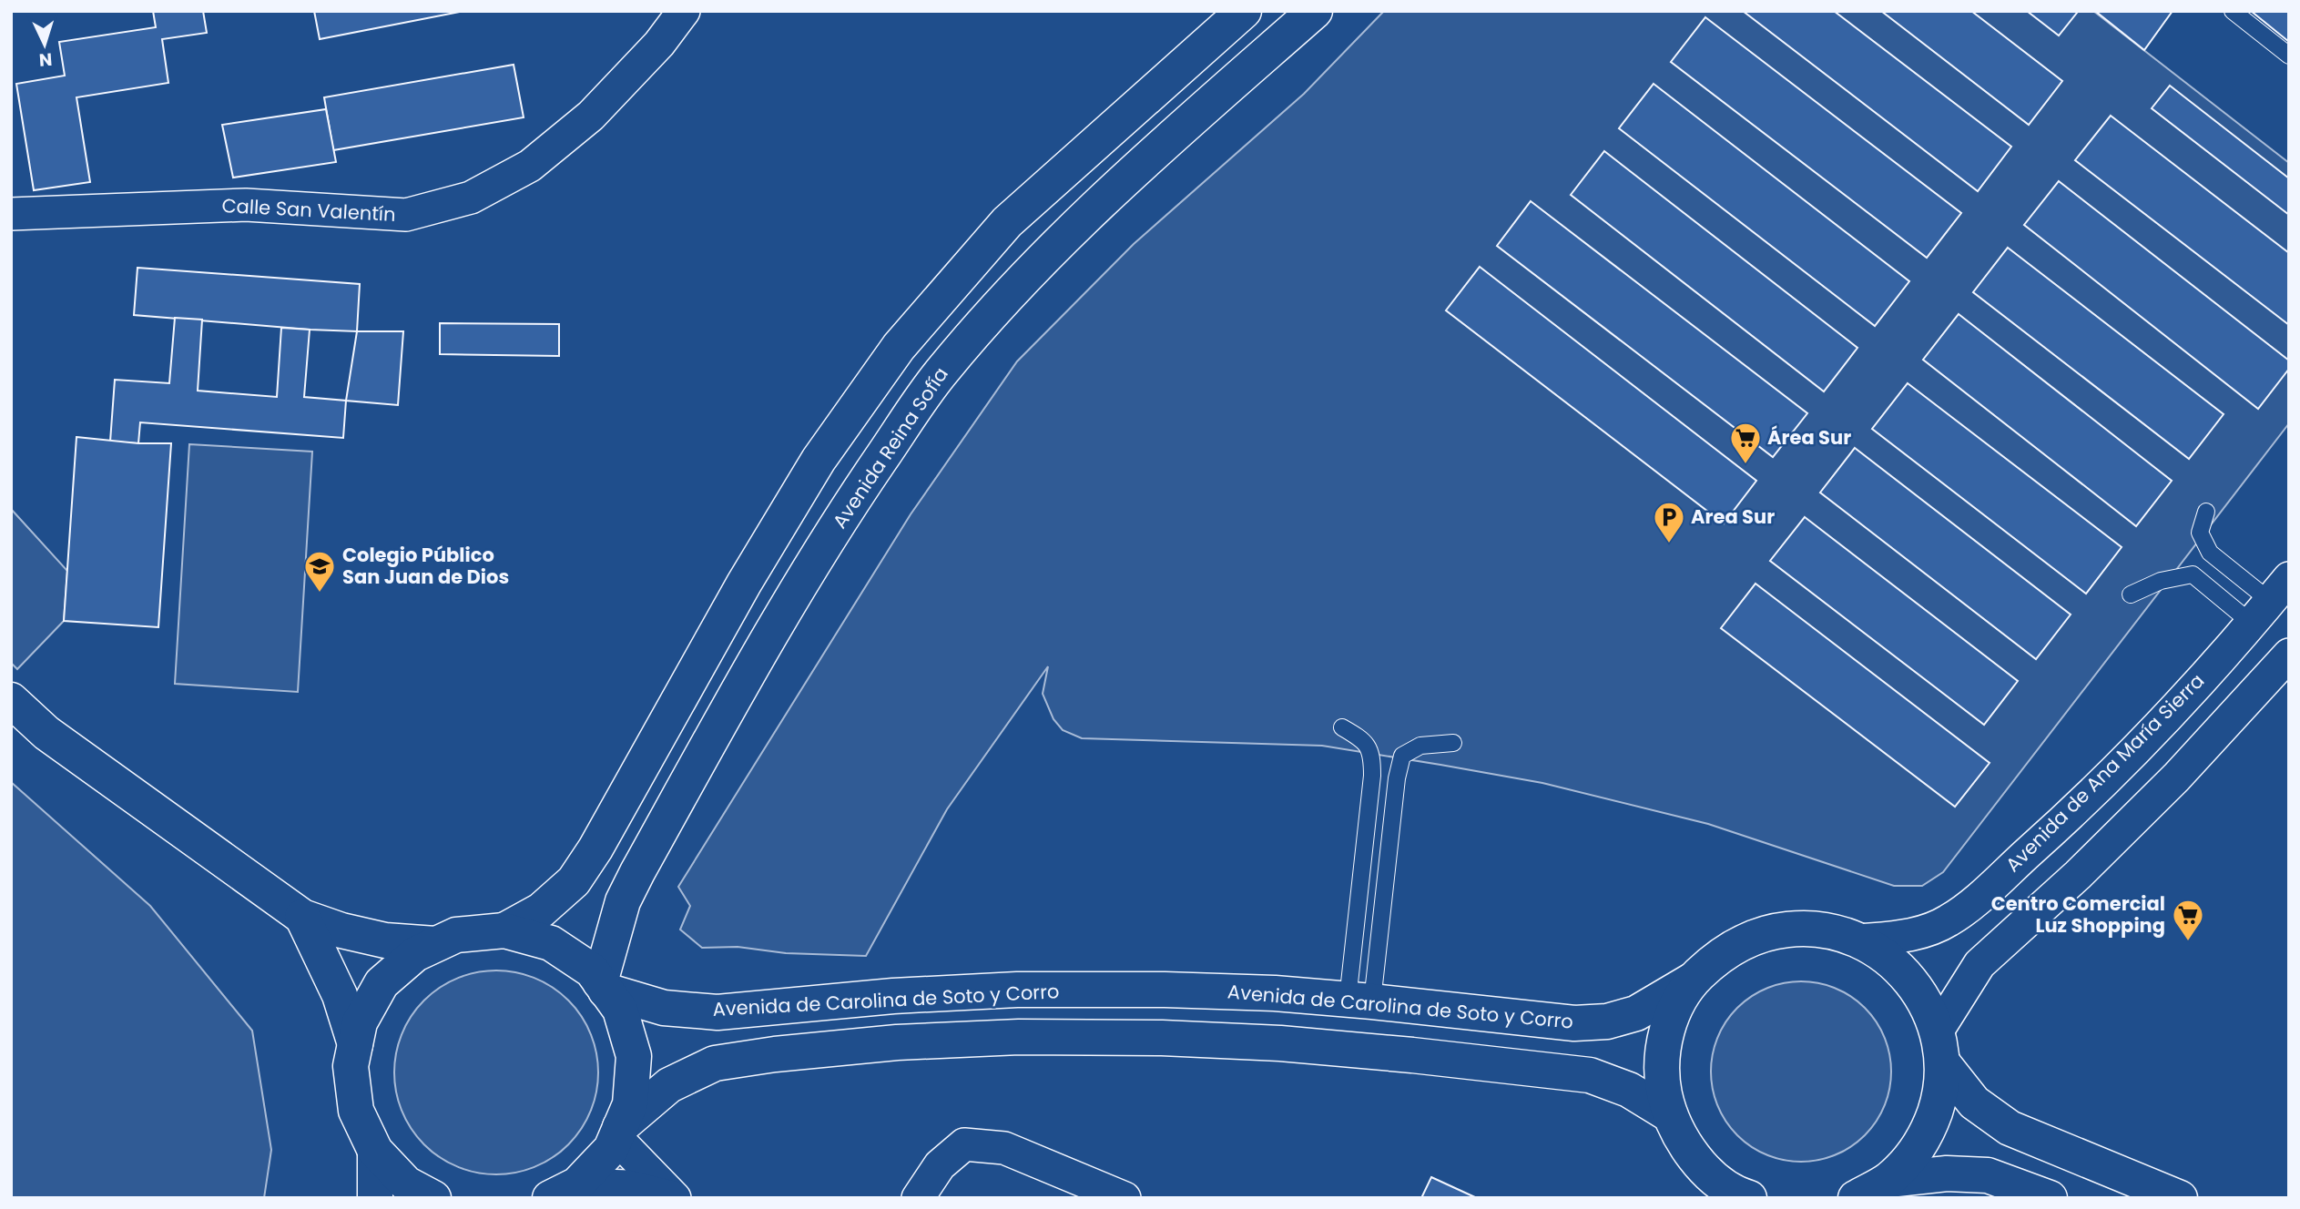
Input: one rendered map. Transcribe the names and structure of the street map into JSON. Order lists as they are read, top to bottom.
{
  "streets": {
    "street": [
      "Calle San Valentín",
      "Avenida Reina Sofía",
      "Avenida de Ana María Sierra",
      "Avenida de Carolina de Soto y Corro"
    ]
  },
  "crossings": [
    ["Avenida Reina Sofía", "Avenida de Carolina de Soto y Corro"]
  ],
  "places": {
    "supermarket": ["Área Sur", "Centro Comercial Luz Shopping"],
    "parking": ["Area Sur"],
    "school or university": ["Colegio Público San Juan de Dios"]
  },
  "north": "bottom"
}
